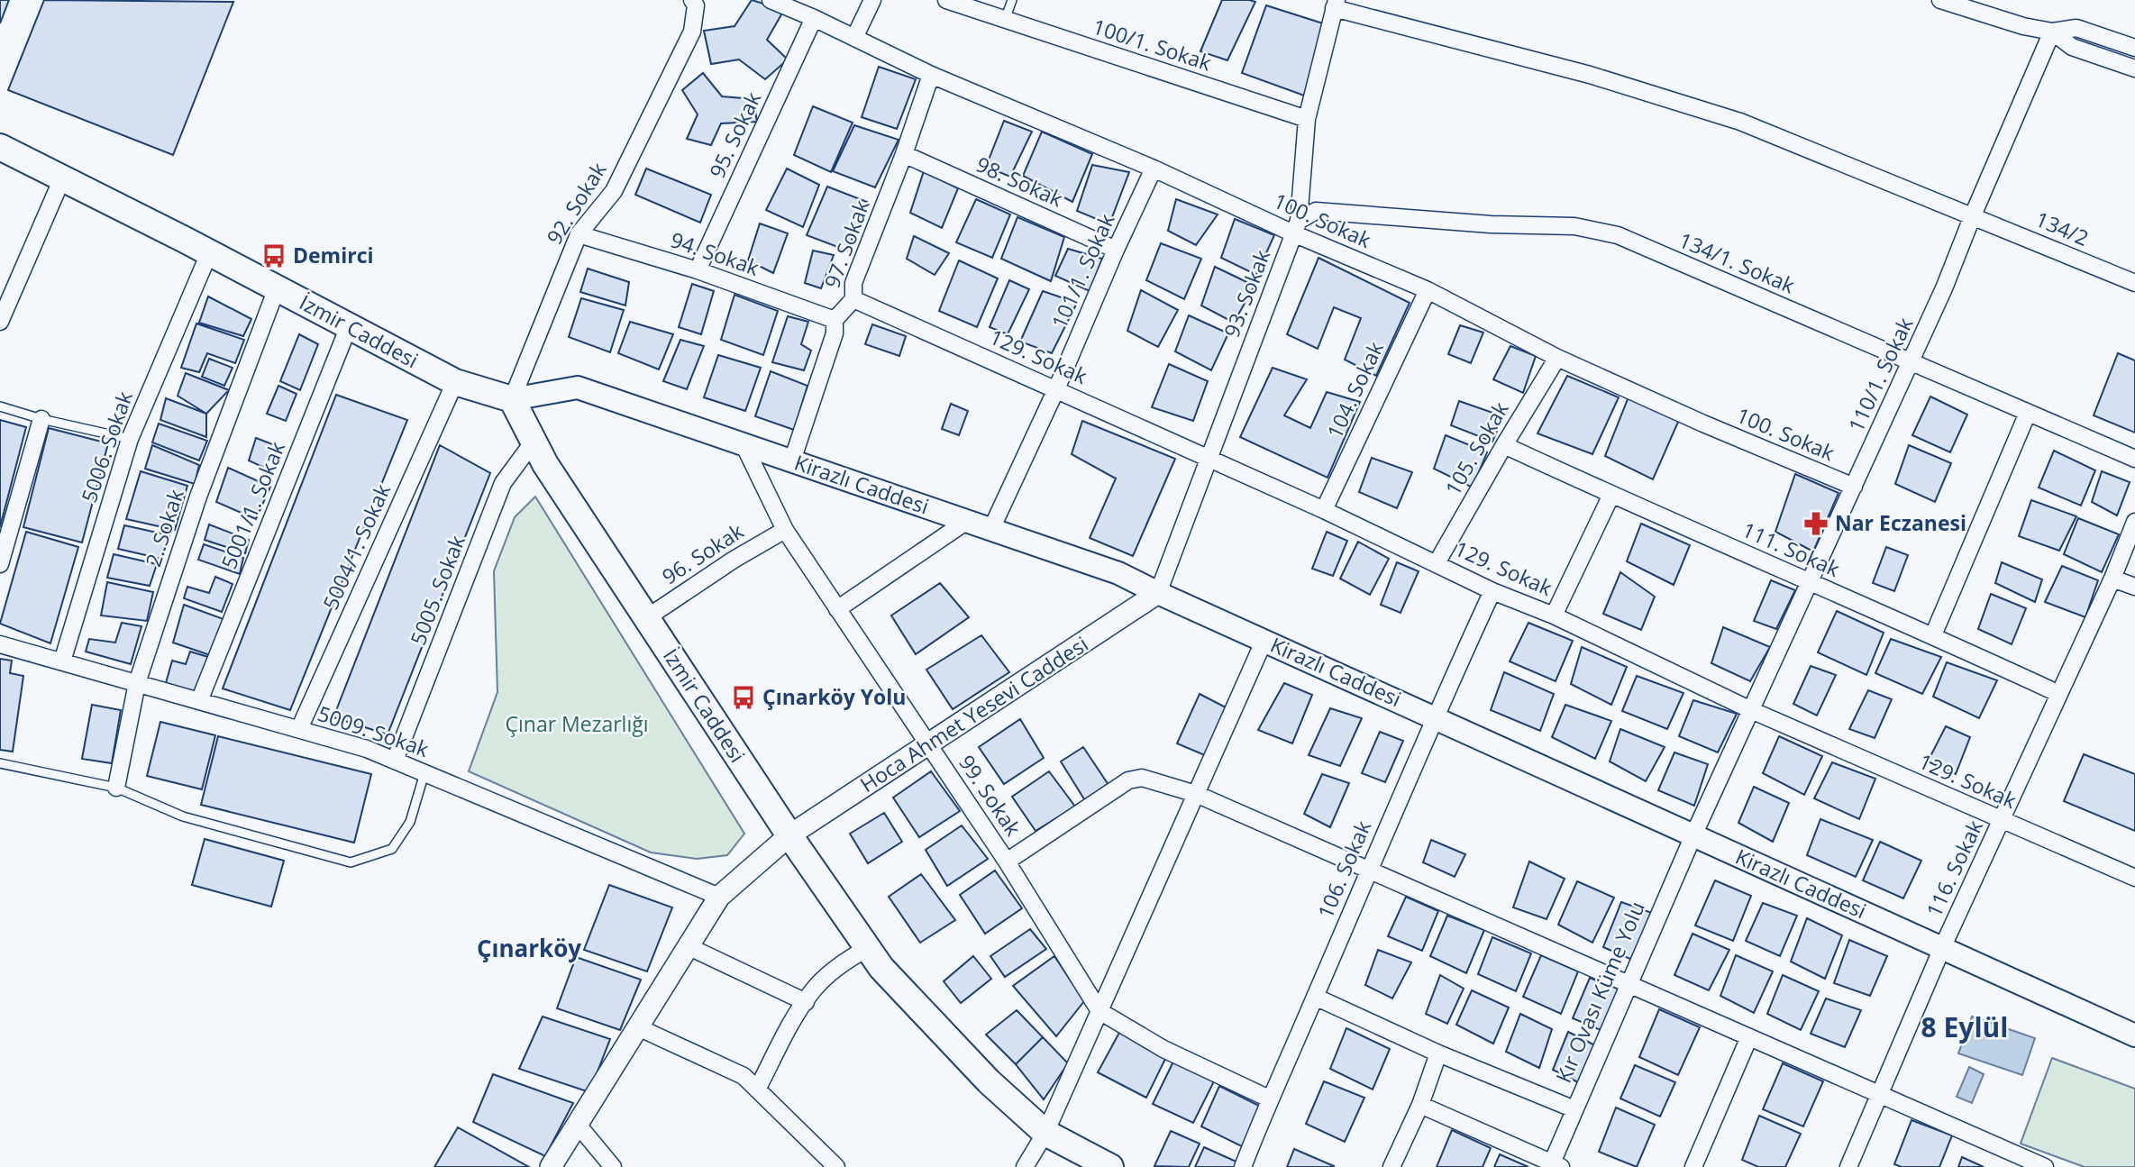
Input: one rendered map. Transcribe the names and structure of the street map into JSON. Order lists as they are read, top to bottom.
{
  "streets": {
    "main road": ["İzmir Caddesi", "Kirazlı Caddesi"],
    "street": [
      "100/1. Sokak",
      "95. Sokak",
      "98. Sokak",
      "92. Sokak",
      "100. Sokak",
      "134/2",
      "97. Sokak",
      "94. Sokak",
      "134/1. Sokak",
      "101/1. Sokak",
      "93. Sokak",
      "129. Sokak",
      "110/1. Sokak",
      "104. Sokak",
      "5006. Sokak",
      "105. Sokak",
      "5001/1. Sokak",
      "2. Sokak",
      "5004/1. Sokak",
      "111. Sokak",
      "96. Sokak",
      "5005. Sokak",
      "Hoca Ahmet Yesevi Caddesi",
      "5009. Sokak",
      "99. Sokak",
      "116. Sokak",
      "106. Sokak",
      "Kır Ovası Küme Yolu"
    ]
  },
  "crossings": [
    ["100/1. Sokak", "93. Sokak"],
    ["95. Sokak", "100. Sokak"],
    ["95. Sokak", "94. Sokak"],
    ["98. Sokak", "97. Sokak"],
    ["98. Sokak", "101/1. Sokak"],
    ["92. Sokak", "94. Sokak"],
    ["92. Sokak", "İzmir Caddesi"],
    ["92. Sokak", "Kirazlı Caddesi"],
    ["100. Sokak", "97. Sokak"],
    ["100. Sokak", "134/1. Sokak"],
    ["100. Sokak", "101/1. Sokak"],
    ["100. Sokak", "93. Sokak"],
    ["100. Sokak", "110/1. Sokak"],
    ["100. Sokak", "104. Sokak"],
    ["100. Sokak", "105. Sokak"],
    ["134/2", "93. Sokak"],
    ["134/2", "110/1. Sokak"],
    ["97. Sokak", "94. Sokak"],
    ["97. Sokak", "129. Sokak"],
    ["97. Sokak", "Kirazlı Caddesi"],
    ["134/1. Sokak", "93. Sokak"],
    ["134/1. Sokak", "110/1. Sokak"],
    ["101/1. Sokak", "129. Sokak"],
    ["101/1. Sokak", "Kirazlı Caddesi"],
    ["93. Sokak", "129. Sokak"],
    ["93. Sokak", "Kirazlı Caddesi"],
    ["93. Sokak", "Hoca Ahmet Yesevi Caddesi"],
    ["İzmir Caddesi", "5006. Sokak"],
    ["İzmir Caddesi", "Kirazlı Caddesi"],
    ["İzmir Caddesi", "5001/1. Sokak"],
    ["İzmir Caddesi", "2. Sokak"],
    ["İzmir Caddesi", "5004/1. Sokak"],
    ["İzmir Caddesi", "96. Sokak"],
    ["İzmir Caddesi", "5005. Sokak"],
    ["İzmir Caddesi", "Hoca Ahmet Yesevi Caddesi"],
    ["129. Sokak", "110/1. Sokak"],
    ["129. Sokak", "104. Sokak"],
    ["129. Sokak", "105. Sokak"],
    ["129. Sokak", "116. Sokak"],
    ["129. Sokak", "106. Sokak"],
    ["110/1. Sokak", "Kirazlı Caddesi"],
    ["110/1. Sokak", "111. Sokak"],
    ["110/1. Sokak", "Kır Ovası Küme Yolu"],
    ["5006. Sokak", "5009. Sokak"],
    ["105. Sokak", "111. Sokak"],
    ["Kirazlı Caddesi", "Hoca Ahmet Yesevi Caddesi"],
    ["Kirazlı Caddesi", "99. Sokak"],
    ["Kirazlı Caddesi", "116. Sokak"],
    ["Kirazlı Caddesi", "106. Sokak"],
    ["Kirazlı Caddesi", "Kır Ovası Küme Yolu"],
    ["5001/1. Sokak", "5009. Sokak"],
    ["2. Sokak", "5009. Sokak"],
    ["5004/1. Sokak", "5009. Sokak"],
    ["111. Sokak", "116. Sokak"],
    ["96. Sokak", "99. Sokak"],
    ["5005. Sokak", "5009. Sokak"],
    ["Hoca Ahmet Yesevi Caddesi", "5009. Sokak"],
    ["Hoca Ahmet Yesevi Caddesi", "99. Sokak"]
  ],
  "districts": ["Çınarköy", "8 Eylül"],
  "parks": ["Çınar Mezarlığı"],
  "places": {
    "bus stop": ["Demirci", "Çınarköy Yolu"],
    "pharmacy": ["Nar Eczanesi"]
  }
}
